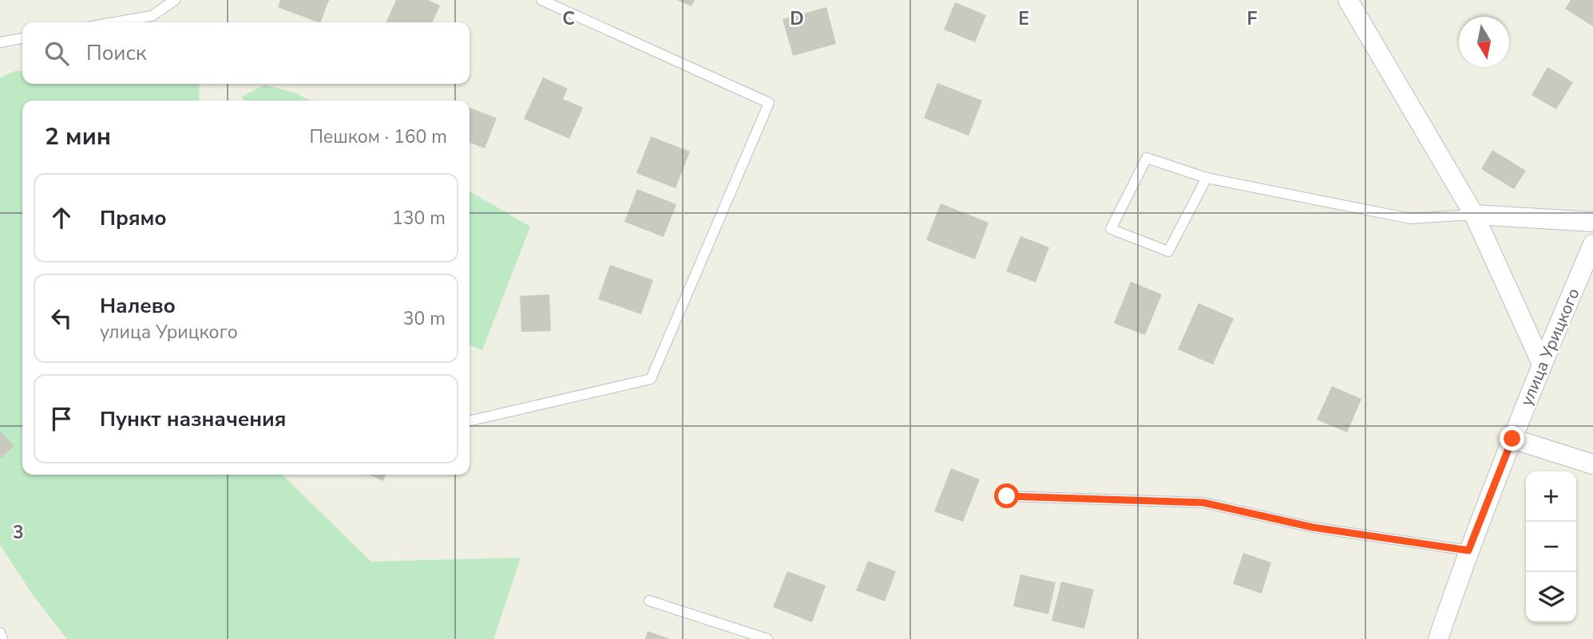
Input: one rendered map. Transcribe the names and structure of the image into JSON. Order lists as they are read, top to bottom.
{
  "streets": {
    "street": ["улица Урицкого"]
  },
  "north": "bottom",
  "page": {
    "search": "Поиск",
    "heading": ["2 мин", "Пешком · 160 m"],
    "list": [
      ["Прямо", "130 m"],
      ["Налево", "улица Урицкого", "30 m"],
      "Пункт назначения"
    ],
    "map_buttons": ["+", "−"]
  },
  "grid": {
    "columns": [
      "C",
      "D",
      "E",
      "F"
    ],
    "rows": ["3"]
  }
}
